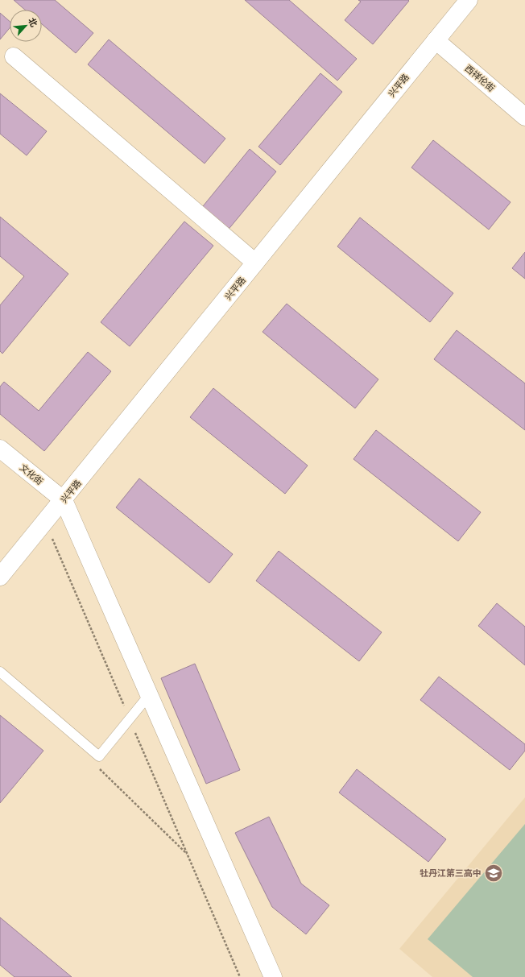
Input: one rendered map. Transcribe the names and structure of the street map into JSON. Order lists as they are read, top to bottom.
{
  "streets": {
    "street": ["西祥伦街", "兴平路", "文化街"]
  },
  "crossings": [
    ["西祥伦街", "兴平路"],
    ["兴平路", "文化街"]
  ],
  "places": {
    "school or university": ["牡丹江第三高中"]
  },
  "north": "top right"
}
